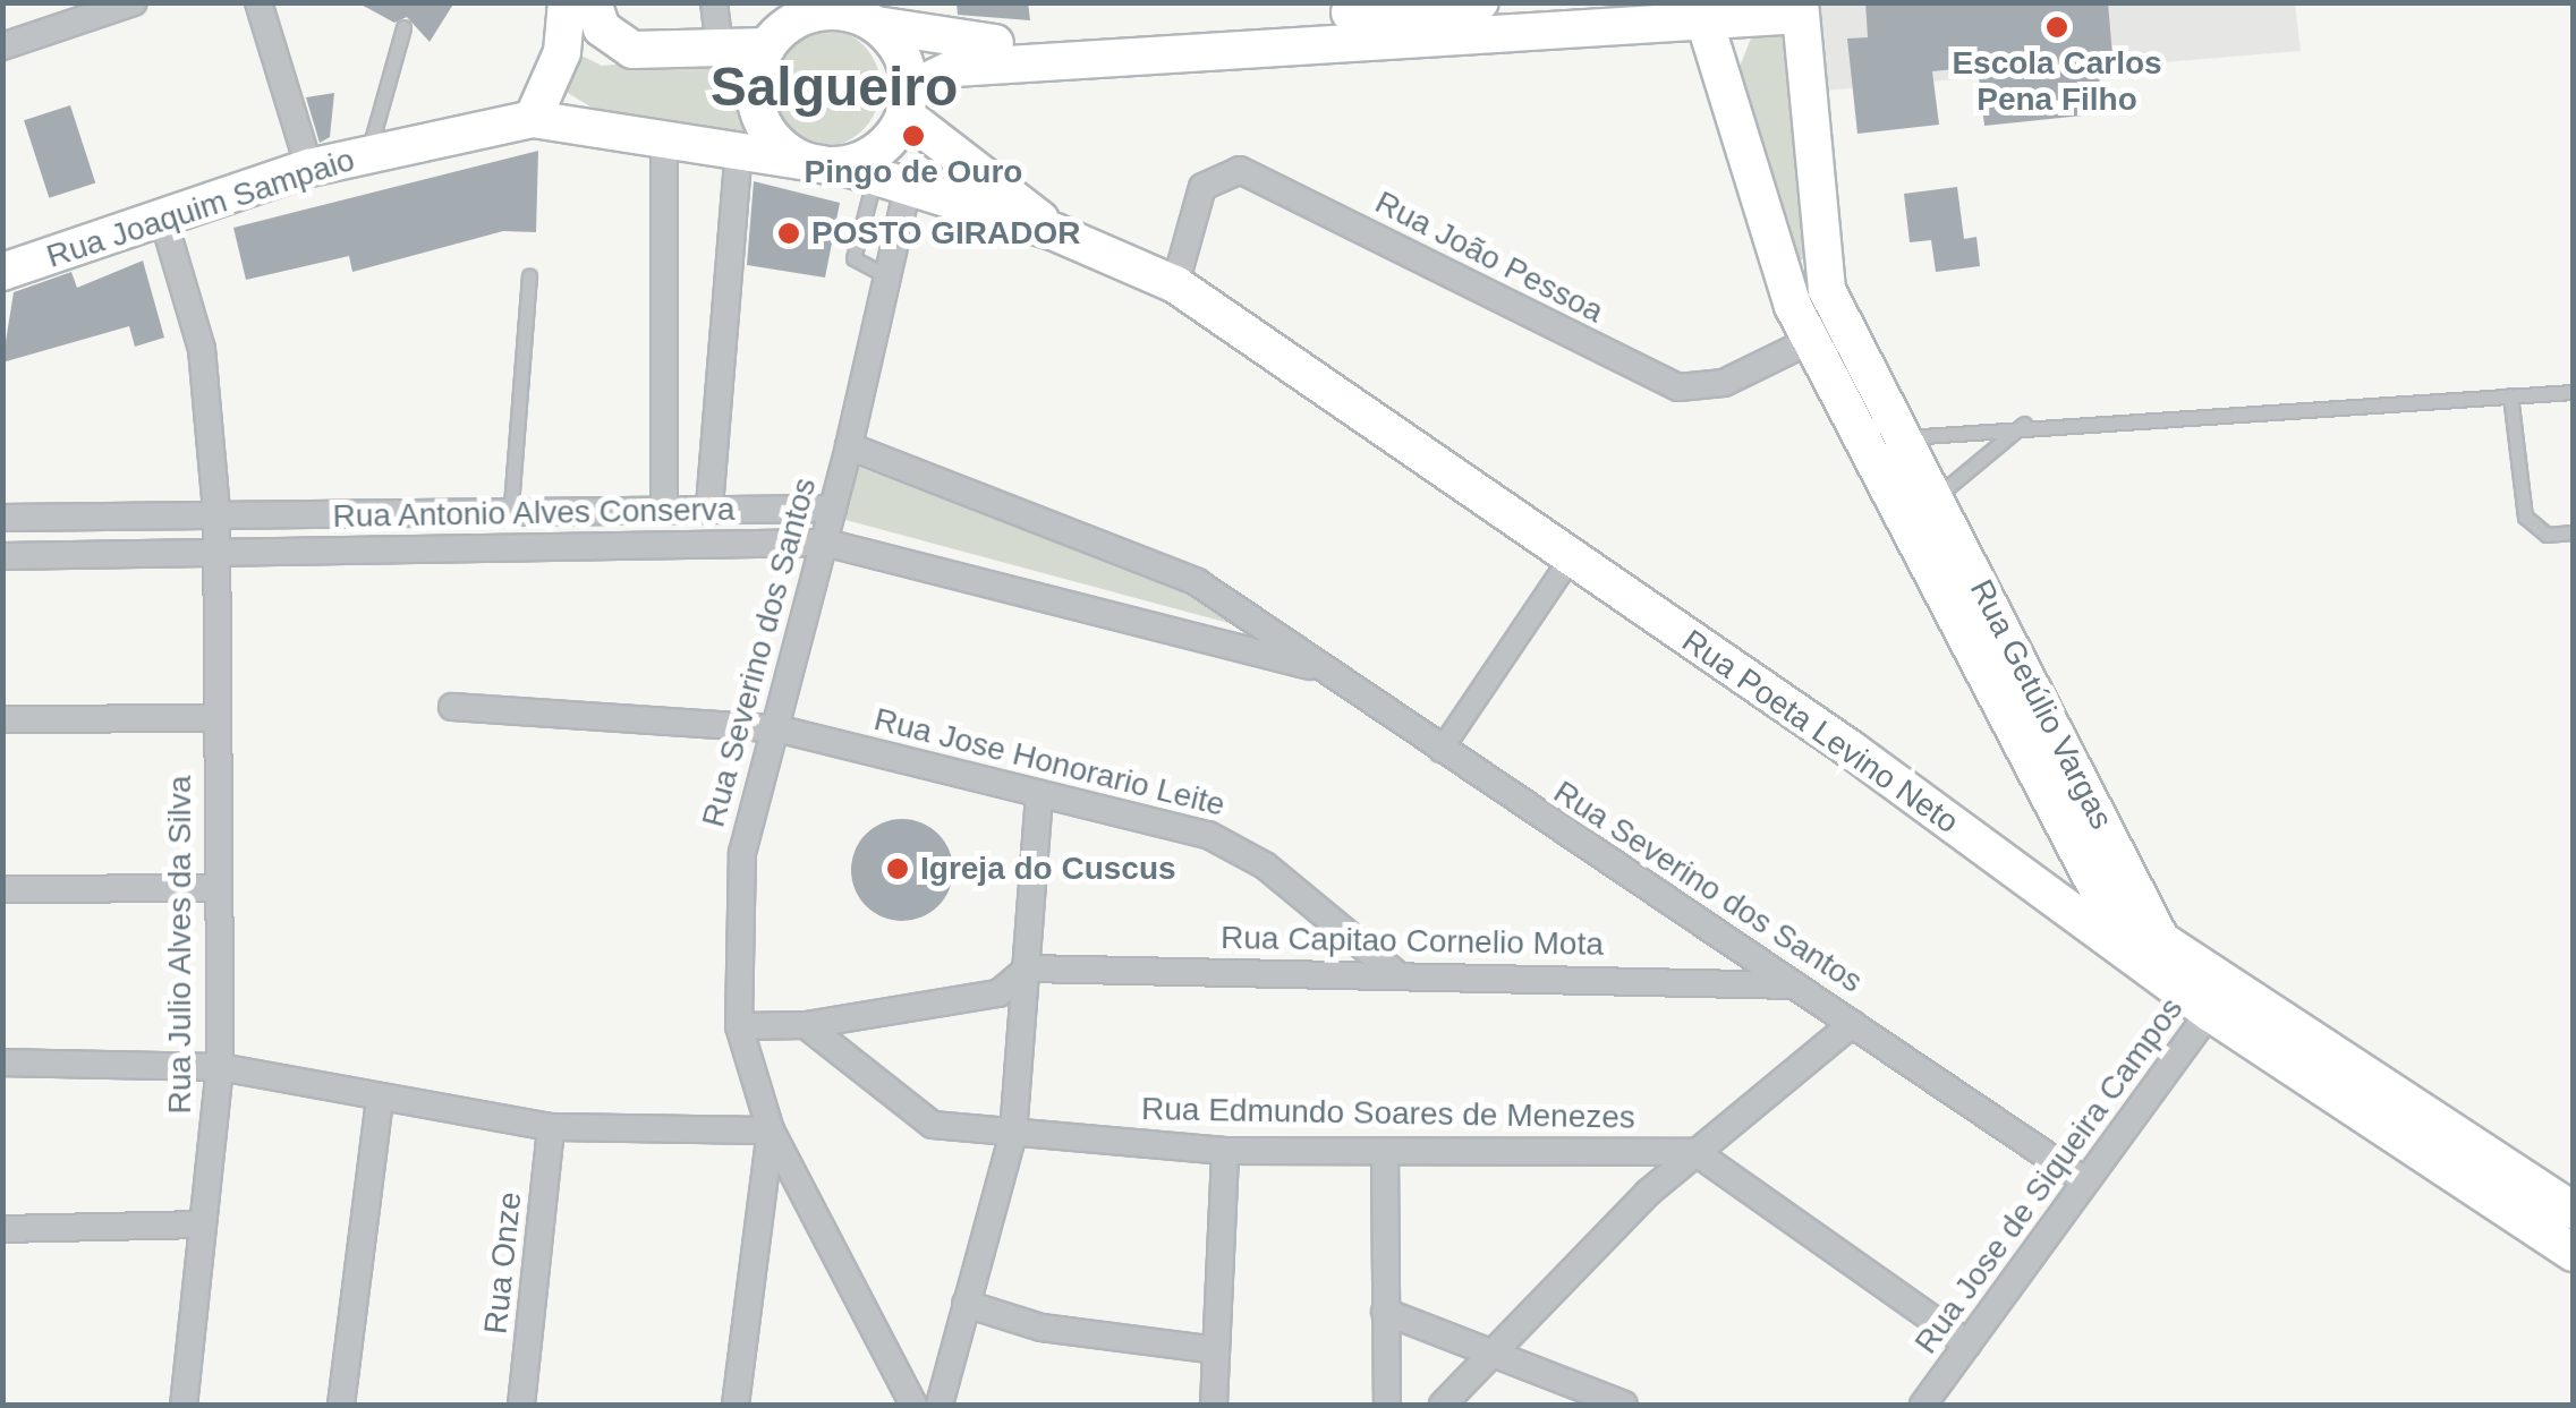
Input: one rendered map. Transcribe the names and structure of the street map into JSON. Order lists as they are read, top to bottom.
{
  "streets": {
    "main road": ["Rua Joaquim Sampaio", "Rua Getúlio Vargas", "Rua Poeta Levino Neto"],
    "street": [
      "Rua João Pessoa",
      "Rua Antonio Alves Conserva",
      "Rua Severino dos Santos",
      "Rua Jose Honorario Leite",
      "Rua Capitao Cornelio Mota",
      "Rua Julio Alves da Silva",
      "Rua Edmundo Soares de Menezes",
      "Rua Jose de Siqueira Campos",
      "Rua Onze"
    ]
  },
  "crossings": [
    ["Rua Joaquim Sampaio", "Rua Poeta Levino Neto"],
    ["Rua Joaquim Sampaio", "Rua Julio Alves da Silva"],
    ["Rua João Pessoa", "Rua Getúlio Vargas"],
    ["Rua João Pessoa", "Rua Poeta Levino Neto"],
    ["Rua Antonio Alves Conserva", "Rua Severino dos Santos"],
    ["Rua Antonio Alves Conserva", "Rua Julio Alves da Silva"],
    ["Rua Severino dos Santos", "Rua Jose Honorario Leite"],
    ["Rua Severino dos Santos", "Rua Capitao Cornelio Mota"],
    ["Rua Severino dos Santos", "Rua Jose de Siqueira Campos"],
    ["Rua Getúlio Vargas", "Rua Poeta Levino Neto"],
    ["Rua Getúlio Vargas", "Rua Jose de Siqueira Campos"],
    ["Rua Poeta Levino Neto", "Rua Jose de Siqueira Campos"],
    ["Rua Jose Honorario Leite", "Rua Capitao Cornelio Mota"]
  ],
  "districts": ["Salgueiro"],
  "places": [
    "Escola Carlos Pena Filho",
    "Pingo de Ouro",
    "POSTO GIRADOR",
    "Igreja do Cuscus"
  ]
}
